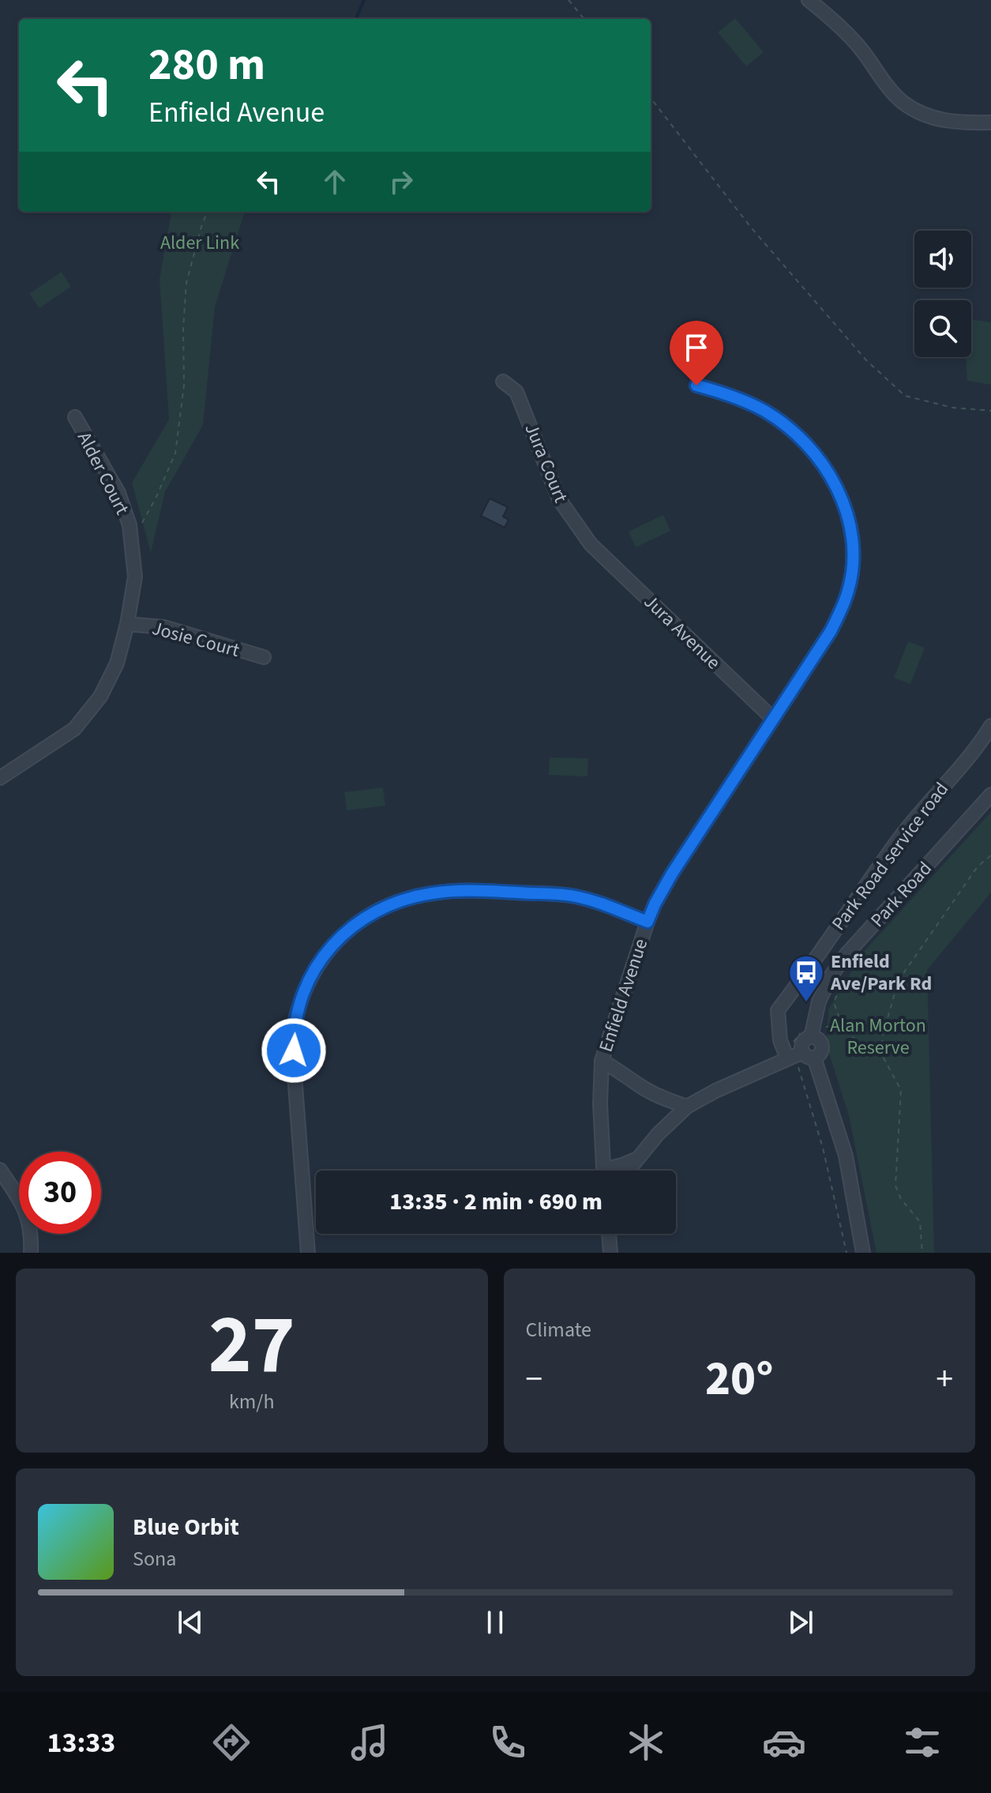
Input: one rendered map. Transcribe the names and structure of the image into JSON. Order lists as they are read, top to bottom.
{
  "streets": {
    "street": [
      "Jura Court",
      "Alder Court",
      "Jura Avenue",
      "Josie Court",
      "Park Road service road",
      "Park Road",
      "Enfield Avenue"
    ]
  },
  "crossings": [
    ["Jura Court", "Jura Avenue"],
    ["Alder Court", "Josie Court"],
    ["Jura Avenue", "Enfield Avenue"],
    ["Park Road service road", "Park Road"],
    ["Park Road service road", "Enfield Avenue"],
    ["Park Road", "Enfield Avenue"]
  ],
  "parks": ["Alder Link", "Alan Morton Reserve"],
  "places": {
    "bus stop": ["Enfield Ave/Park Rd"]
  },
  "page": {
    "turn": ["280 m", "Enfield Avenue"],
    "limit": "30",
    "trip": "13:35 · 2 min · 690 m",
    "tile": [
      ["27", "km/h"],
      "Climate"
    ],
    "heat": ["−", "20°", "+"],
    "song": ["Blue Orbit", "Sona"],
    "tabs": "13:33"
  }
}
